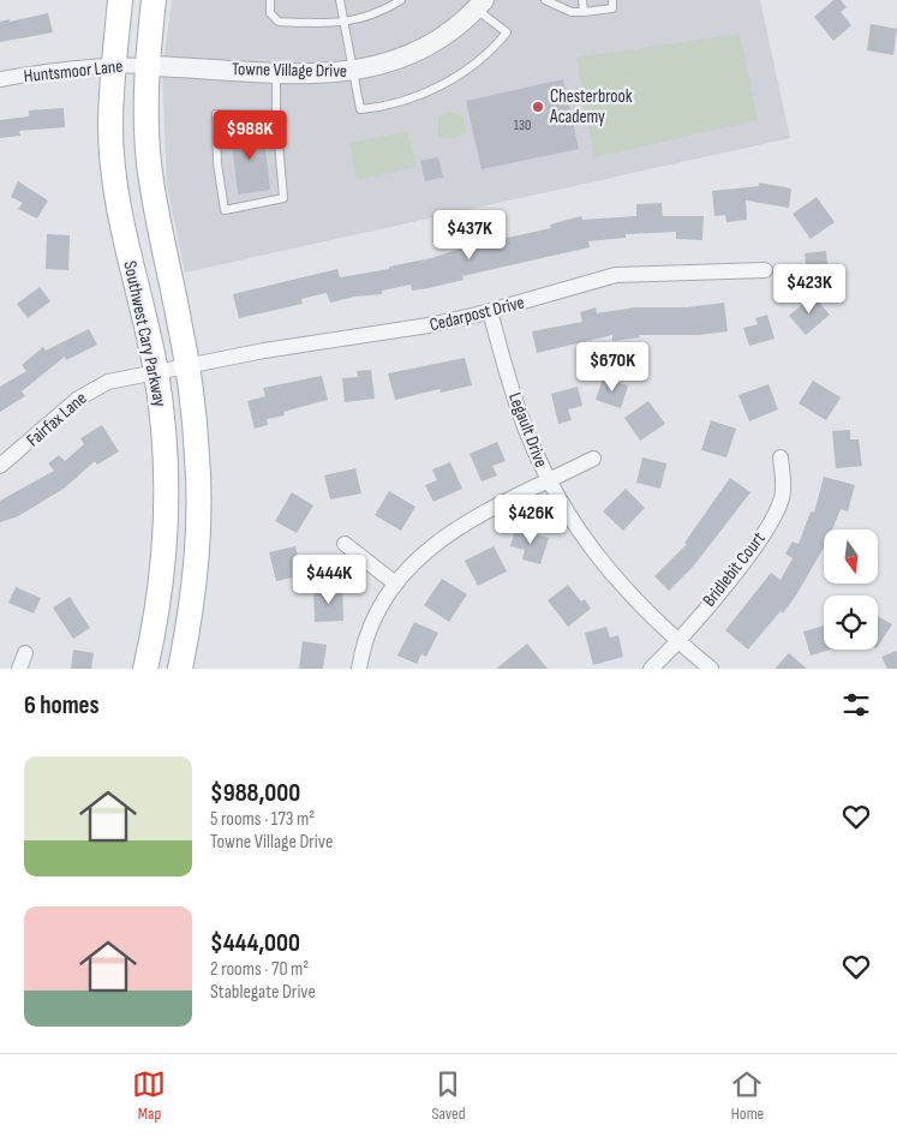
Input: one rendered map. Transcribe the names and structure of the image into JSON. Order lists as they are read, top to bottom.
{
  "streets": {
    "main road": ["Southwest Cary Parkway"],
    "street": [
      "Towne Village Drive",
      "Huntsmoor Lane",
      "Cedarpost Drive",
      "Fairfax Lane",
      "Legault Drive",
      "Bridlebit Court"
    ]
  },
  "crossings": [
    ["Towne Village Drive", "Huntsmoor Lane"],
    ["Towne Village Drive", "Southwest Cary Parkway"],
    ["Huntsmoor Lane", "Southwest Cary Parkway"],
    ["Cedarpost Drive", "Southwest Cary Parkway"],
    ["Cedarpost Drive", "Fairfax Lane"],
    ["Cedarpost Drive", "Legault Drive"],
    ["Southwest Cary Parkway", "Fairfax Lane"],
    ["Legault Drive", "Bridlebit Court"]
  ],
  "places": ["Chesterbrook Academy"],
  "house_numbers": ["130"],
  "north": "bottom",
  "page": {
    "price": [
      "$988K",
      "$437K",
      "$423K",
      "$670K",
      "$426K",
      "$444K"
    ],
    "heading": "6 homes",
    "list": [
      {
        "name": "$988,000",
        "note": "5 rooms · 173 m² · Towne Village Drive"
      },
      {
        "name": "$444,000",
        "note": "2 rooms · 70 m² · Stablegate Drive"
      }
    ],
    "tabs": ["Map", "Saved", "Home"]
  }
}
